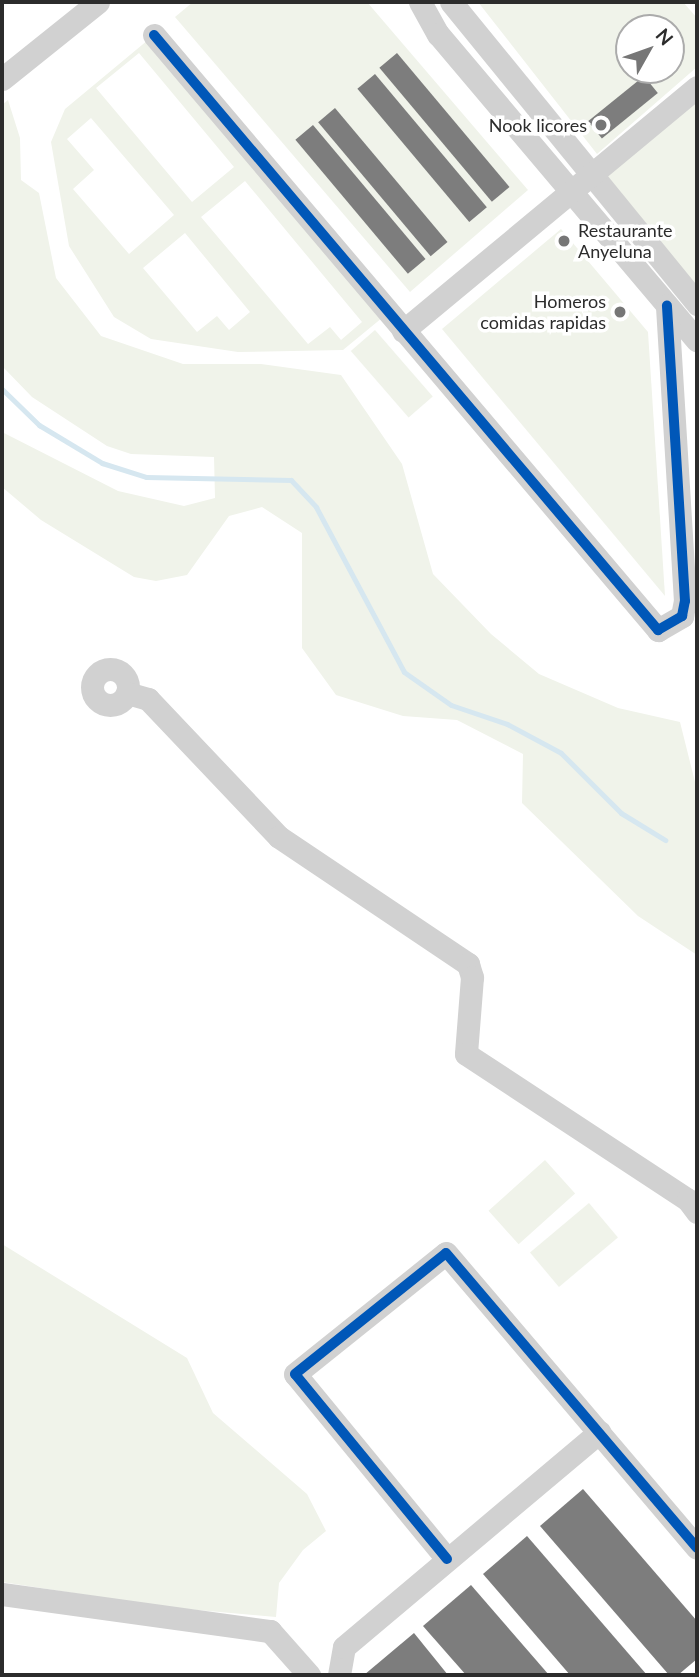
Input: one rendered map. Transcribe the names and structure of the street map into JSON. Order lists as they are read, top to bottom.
{
  "places": ["Nook licores", "Restaurante Anyeluna", "Homeros comidas rapidas"],
  "north": "top right"
}
